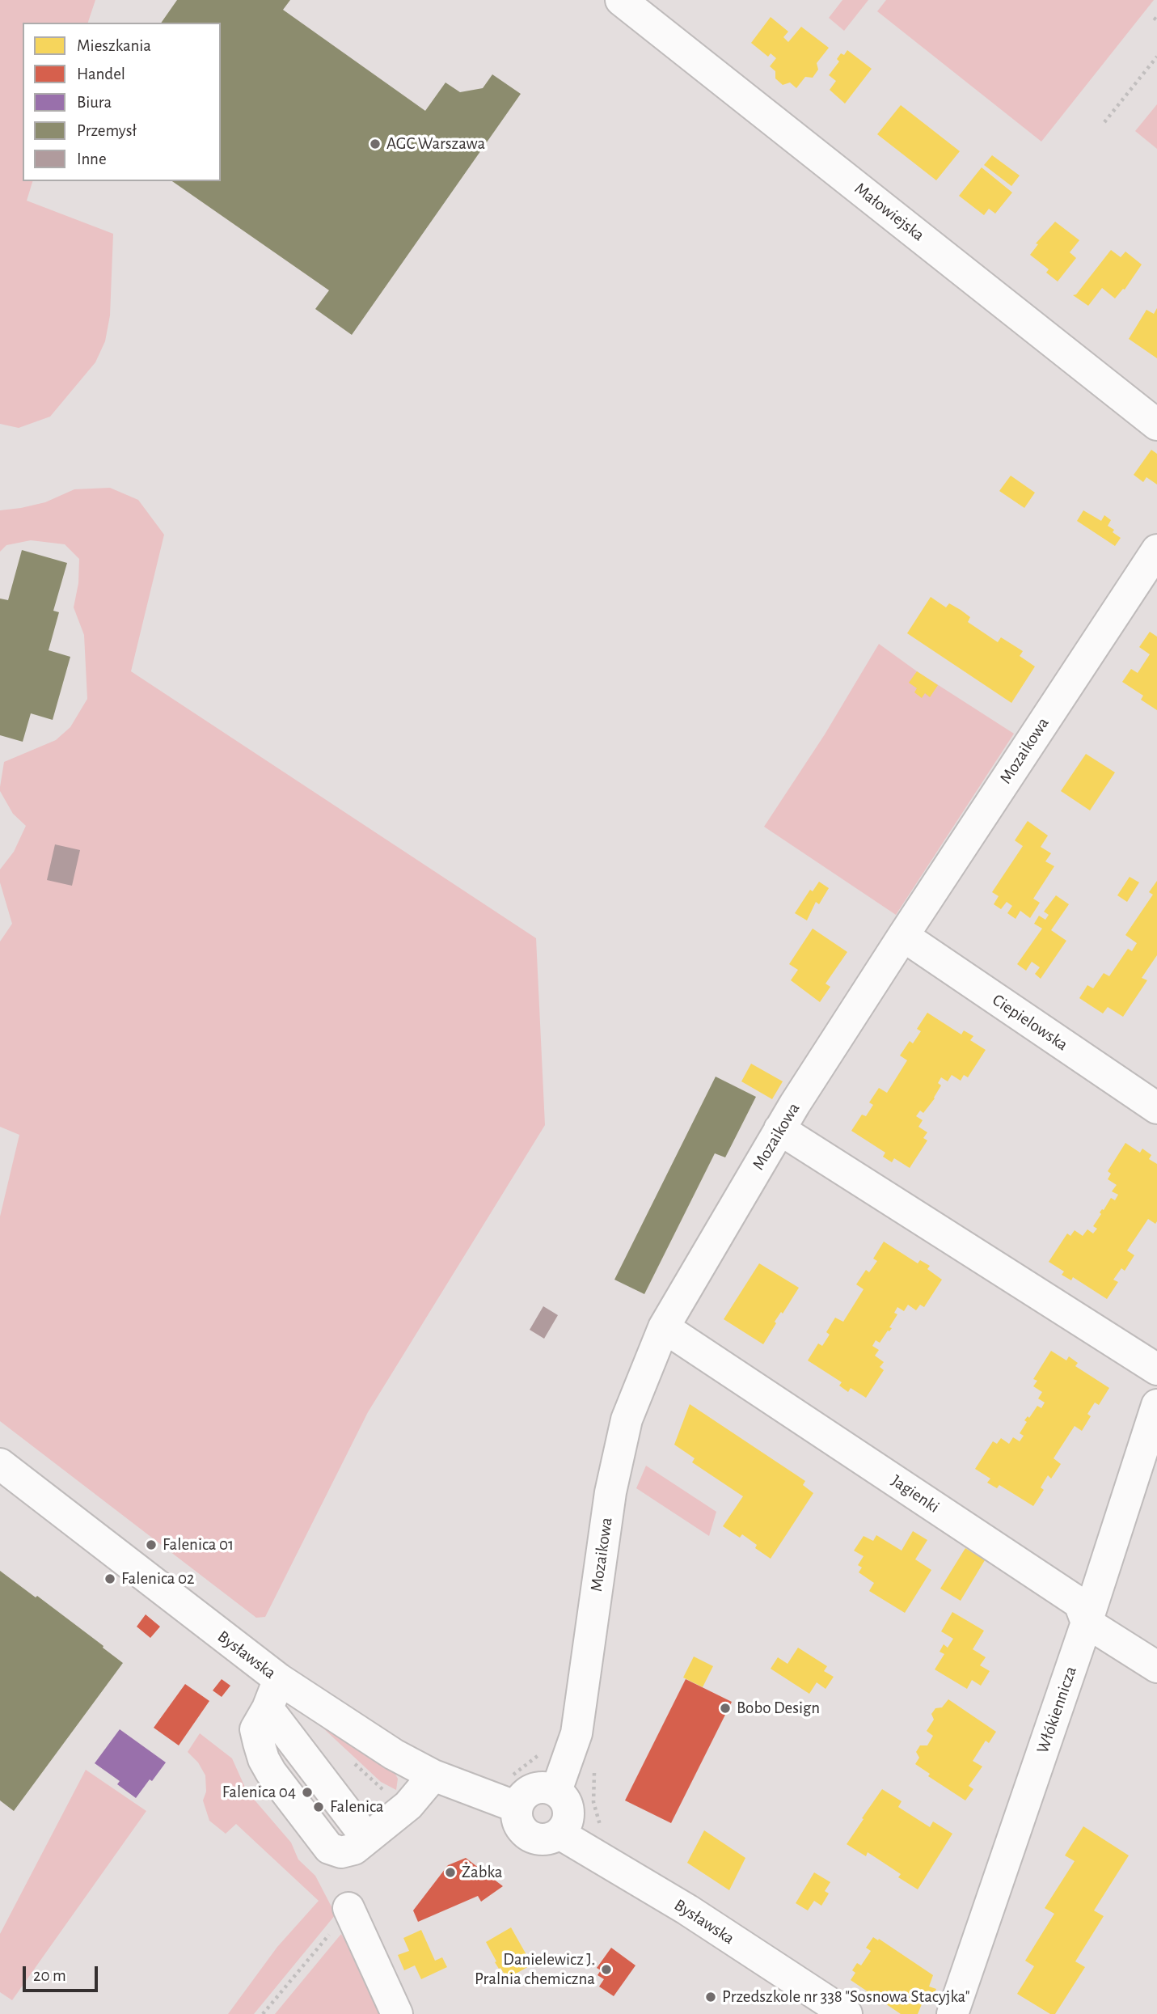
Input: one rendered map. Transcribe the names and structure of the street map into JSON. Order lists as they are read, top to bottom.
{
  "streets": {
    "street": [
      "Małowiejska",
      "Mozaikowa",
      "Ciepielowska",
      "Jagienki",
      "Bysławska",
      "Włókiennicza"
    ]
  },
  "crossings": [
    ["Mozaikowa", "Ciepielowska"],
    ["Mozaikowa", "Jagienki"],
    ["Mozaikowa", "Bysławska"],
    ["Jagienki", "Włókiennicza"]
  ],
  "places": [
    "AGC Warszawa",
    "Falenica 01",
    "Falenica 02",
    "Bobo Design",
    "Falenica 04",
    "Falenica",
    "Żabka",
    "Danielewicz J. Pralnia chemiczna",
    "Przedszkole nr 338 \"Sosnowa Stacyjka\""
  ],
  "legend": [
    "Mieszkania",
    "Handel",
    "Biura",
    "Przemysł",
    "Inne"
  ],
  "scale_bar": "20 m"
}
